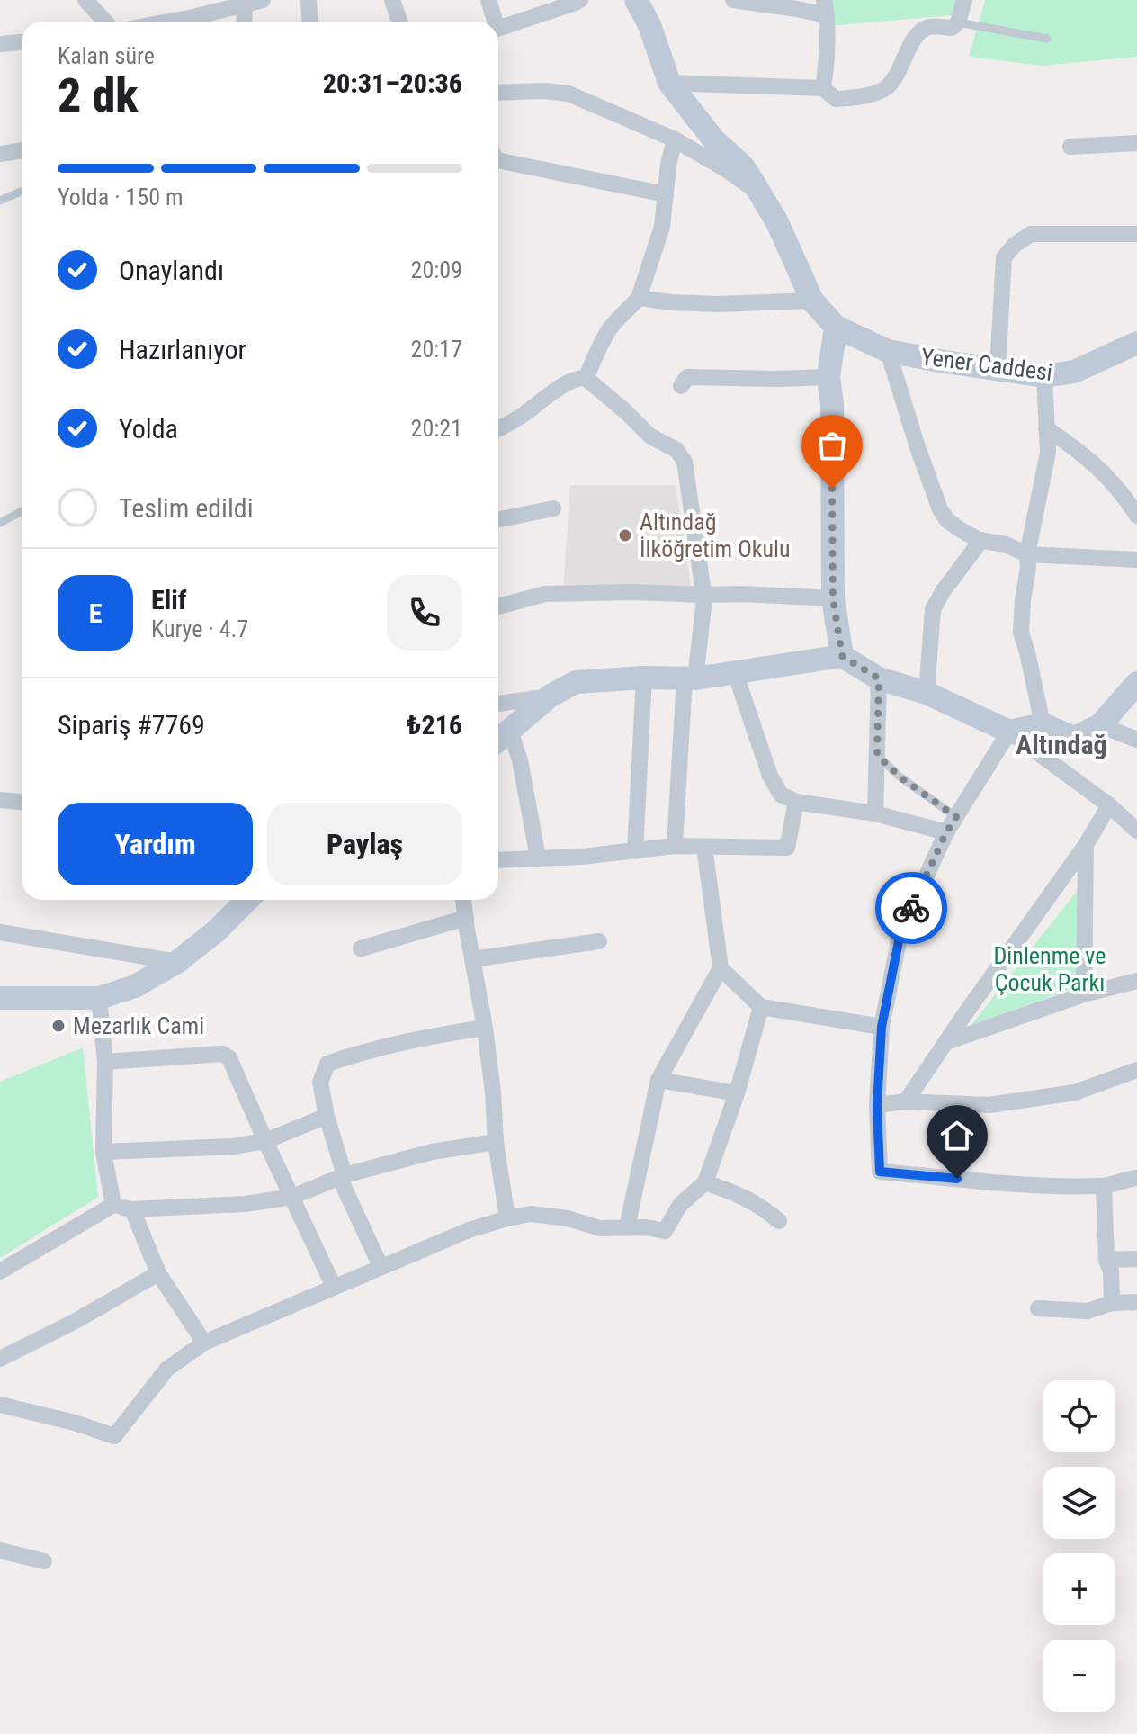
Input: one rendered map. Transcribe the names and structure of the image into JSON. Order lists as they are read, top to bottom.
{
  "streets": {
    "street": ["Yener Caddesi"]
  },
  "districts": ["Altındağ"],
  "parks": ["Dinlenme ve Çocuk Parkı"],
  "places": ["Altındağ İlköğretim Okulu", "Mezarlık Cami"],
  "page": {
    "heading": ["2 dk", "Kalan süre", "20:31–20:36"],
    "panel": [
      "Elif",
      "Kurye · 4.7",
      "Sipariş #7769",
      "₺216"
    ],
    "bar": "Yolda · 150 m",
    "list": [
      ["Onaylandı", "20:09"],
      ["Hazırlanıyor", "20:17"],
      ["Yolda", "20:21"],
      "Teslim edildi"
    ],
    "round": "E",
    "buttons": ["Yardım", "Paylaş"],
    "map_buttons": ["+", "−"]
  }
}
